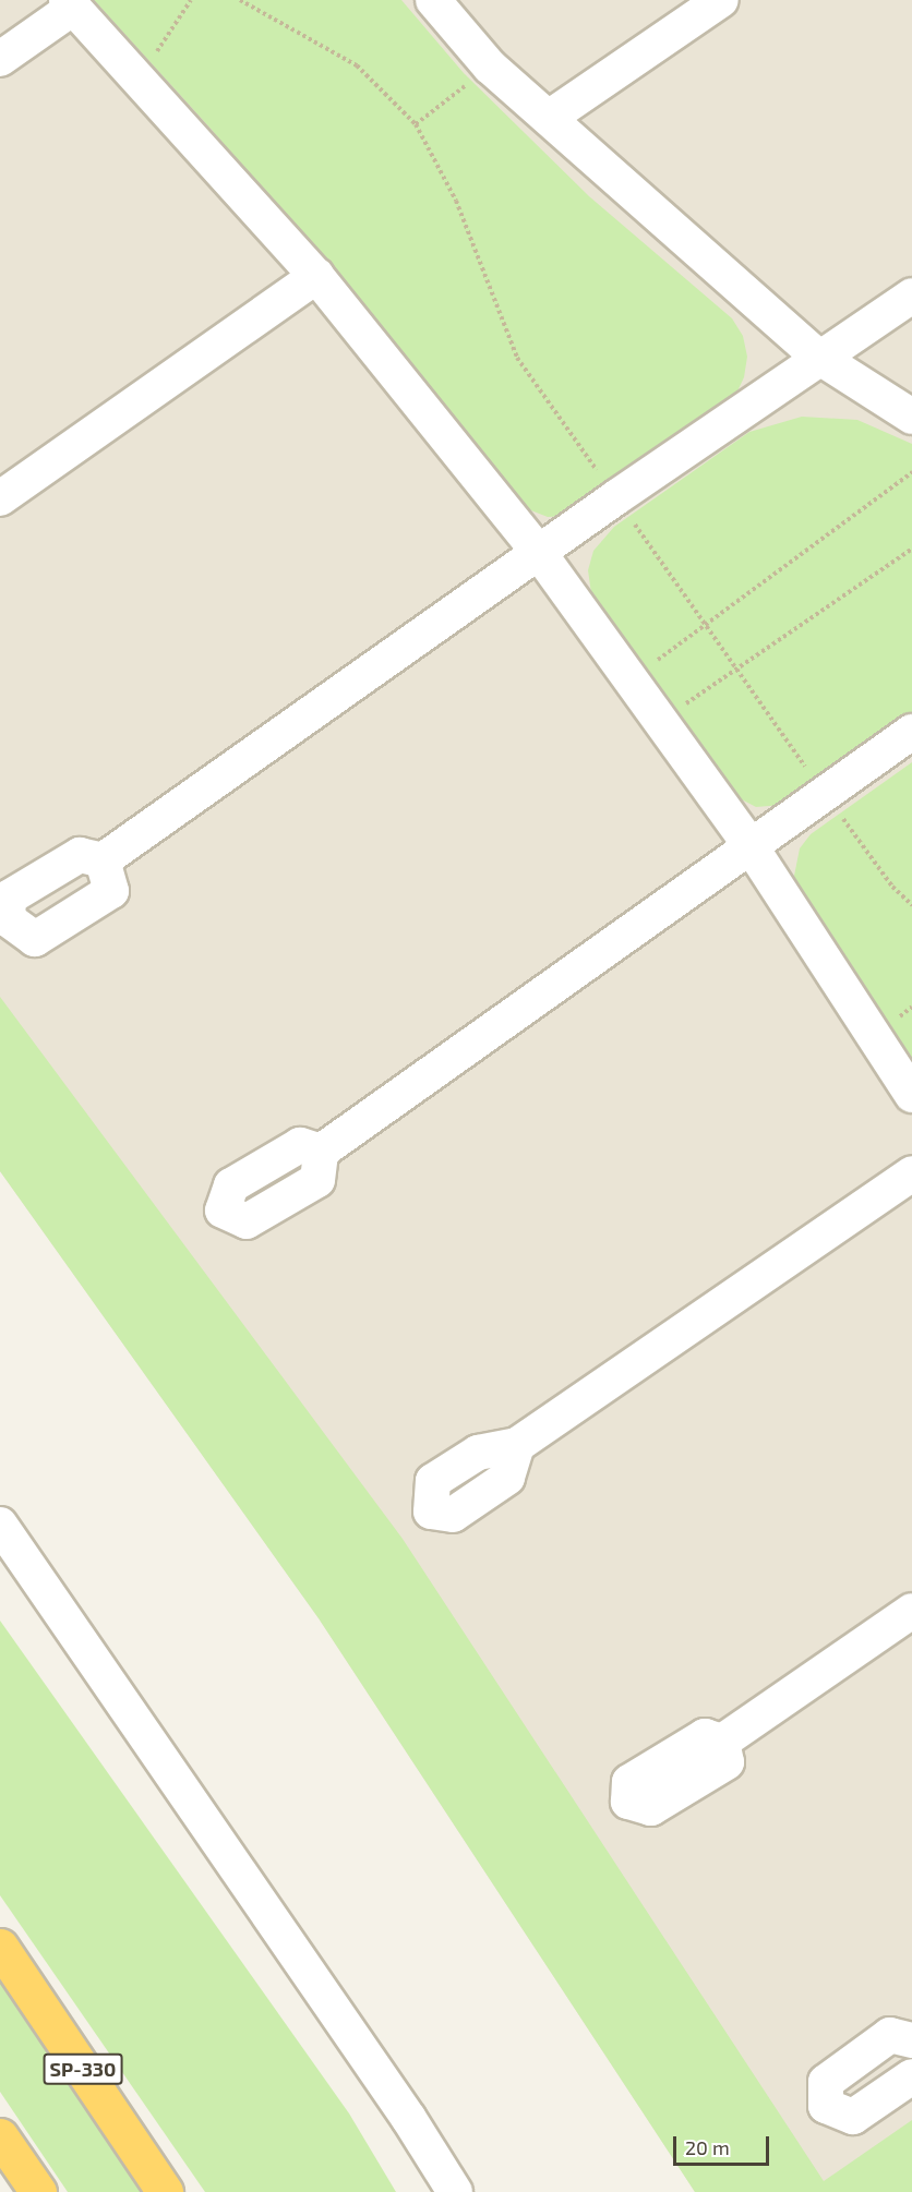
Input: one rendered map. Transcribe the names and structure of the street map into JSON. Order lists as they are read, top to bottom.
{
  "streets": {
    "highway": ["SP-330"]
  },
  "scale_bar": "20 m"
}
